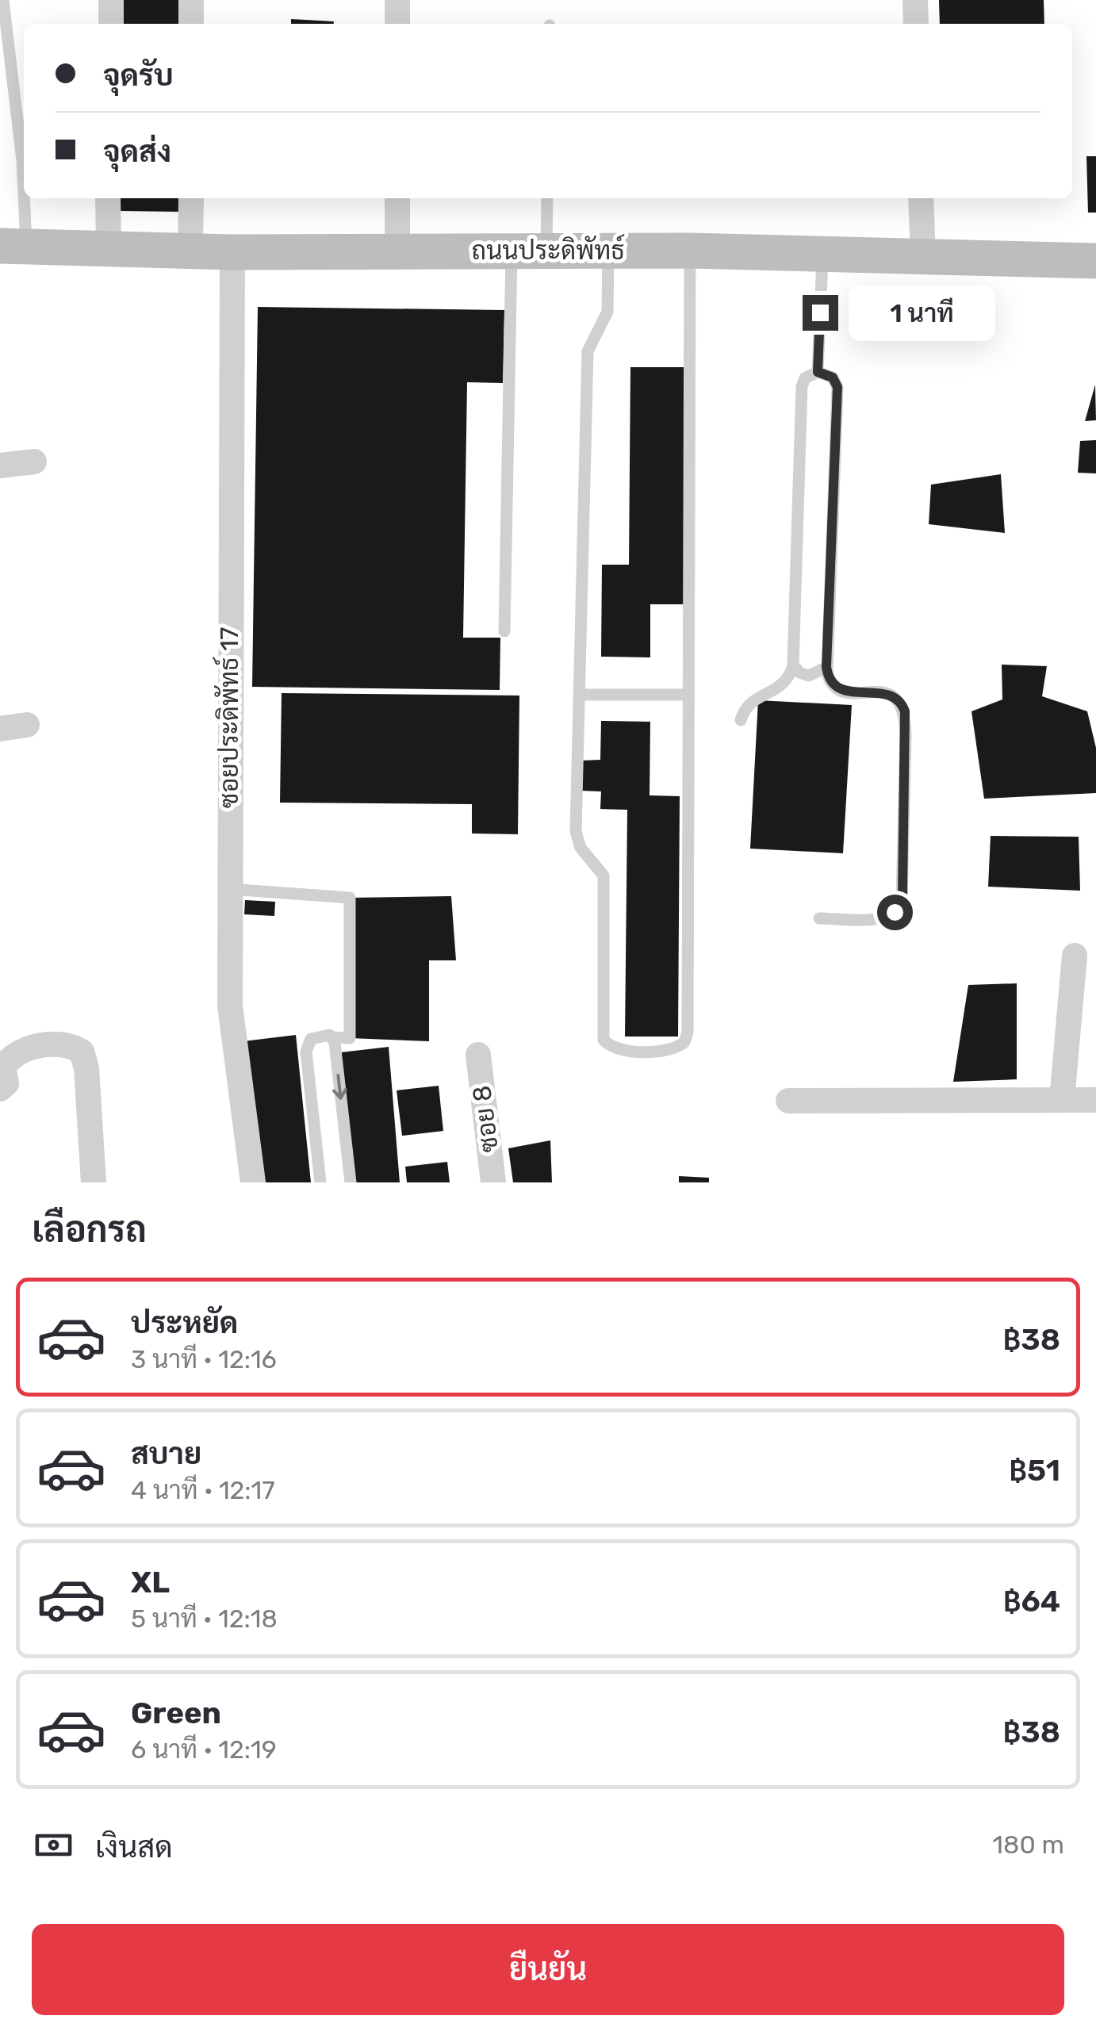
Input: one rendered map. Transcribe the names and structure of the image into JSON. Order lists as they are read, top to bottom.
{
  "streets": {
    "main road": ["ถนนประดิพัทธ์"],
    "street": ["ซอยประดิพัทธ์ 17", "ซอย 8"]
  },
  "crossings": [
    ["ถนนประดิพัทธ์", "ซอยประดิพัทธ์ 17"]
  ],
  "page": {
    "banner": ["จุดรับ", "จุดส่ง"],
    "bubble": "1 นาที",
    "heading": "เลือกรถ",
    "list": [
      {
        "name": "ประหยัด",
        "note": "3 นาที · 12:16",
        "value": "฿38"
      },
      {
        "name": "สบาย",
        "note": "4 นาที · 12:17",
        "value": "฿51"
      },
      {
        "name": "XL",
        "note": "5 นาที · 12:18",
        "value": "฿64"
      },
      {
        "name": "Green",
        "note": "6 นาที · 12:19",
        "value": "฿38"
      }
    ],
    "pay": ["เงินสด", "180 m"],
    "buttons": "ยืนยัน"
  }
}
